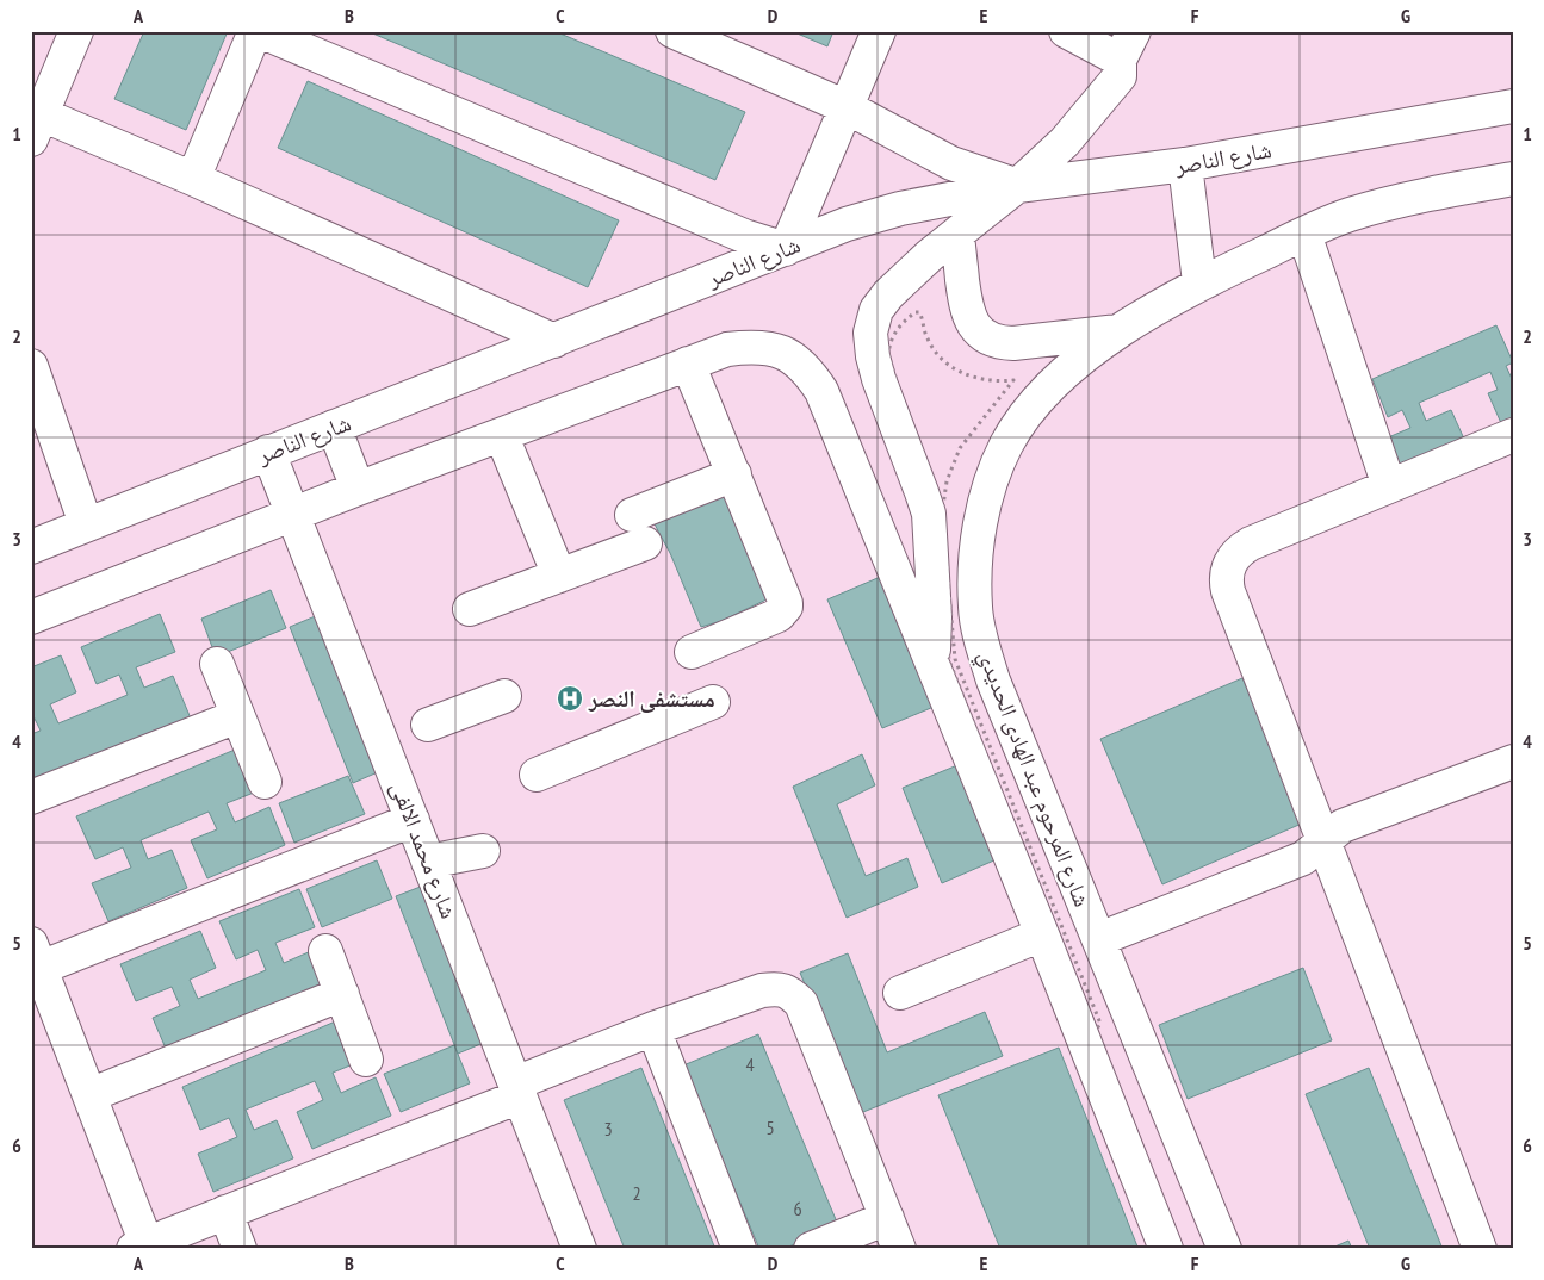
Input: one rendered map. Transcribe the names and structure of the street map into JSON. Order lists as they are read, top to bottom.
{
  "streets": {
    "street": ["شارع الناصر", "شارع المرحوم عبد الهادى الحديدي", "شارع محمد الالفى"]
  },
  "crossings": [
    ["شارع الناصر", "شارع محمد الالفى"]
  ],
  "places": {
    "hospital": ["مستشفى النصر"]
  },
  "house_numbers": [
    "4",
    "5",
    "3",
    "2",
    "6"
  ],
  "grid": {
    "columns": [
      "A",
      "B",
      "C",
      "D",
      "E",
      "F",
      "G"
    ],
    "rows": [
      "1",
      "2",
      "3",
      "4",
      "5",
      "6"
    ]
  }
}
